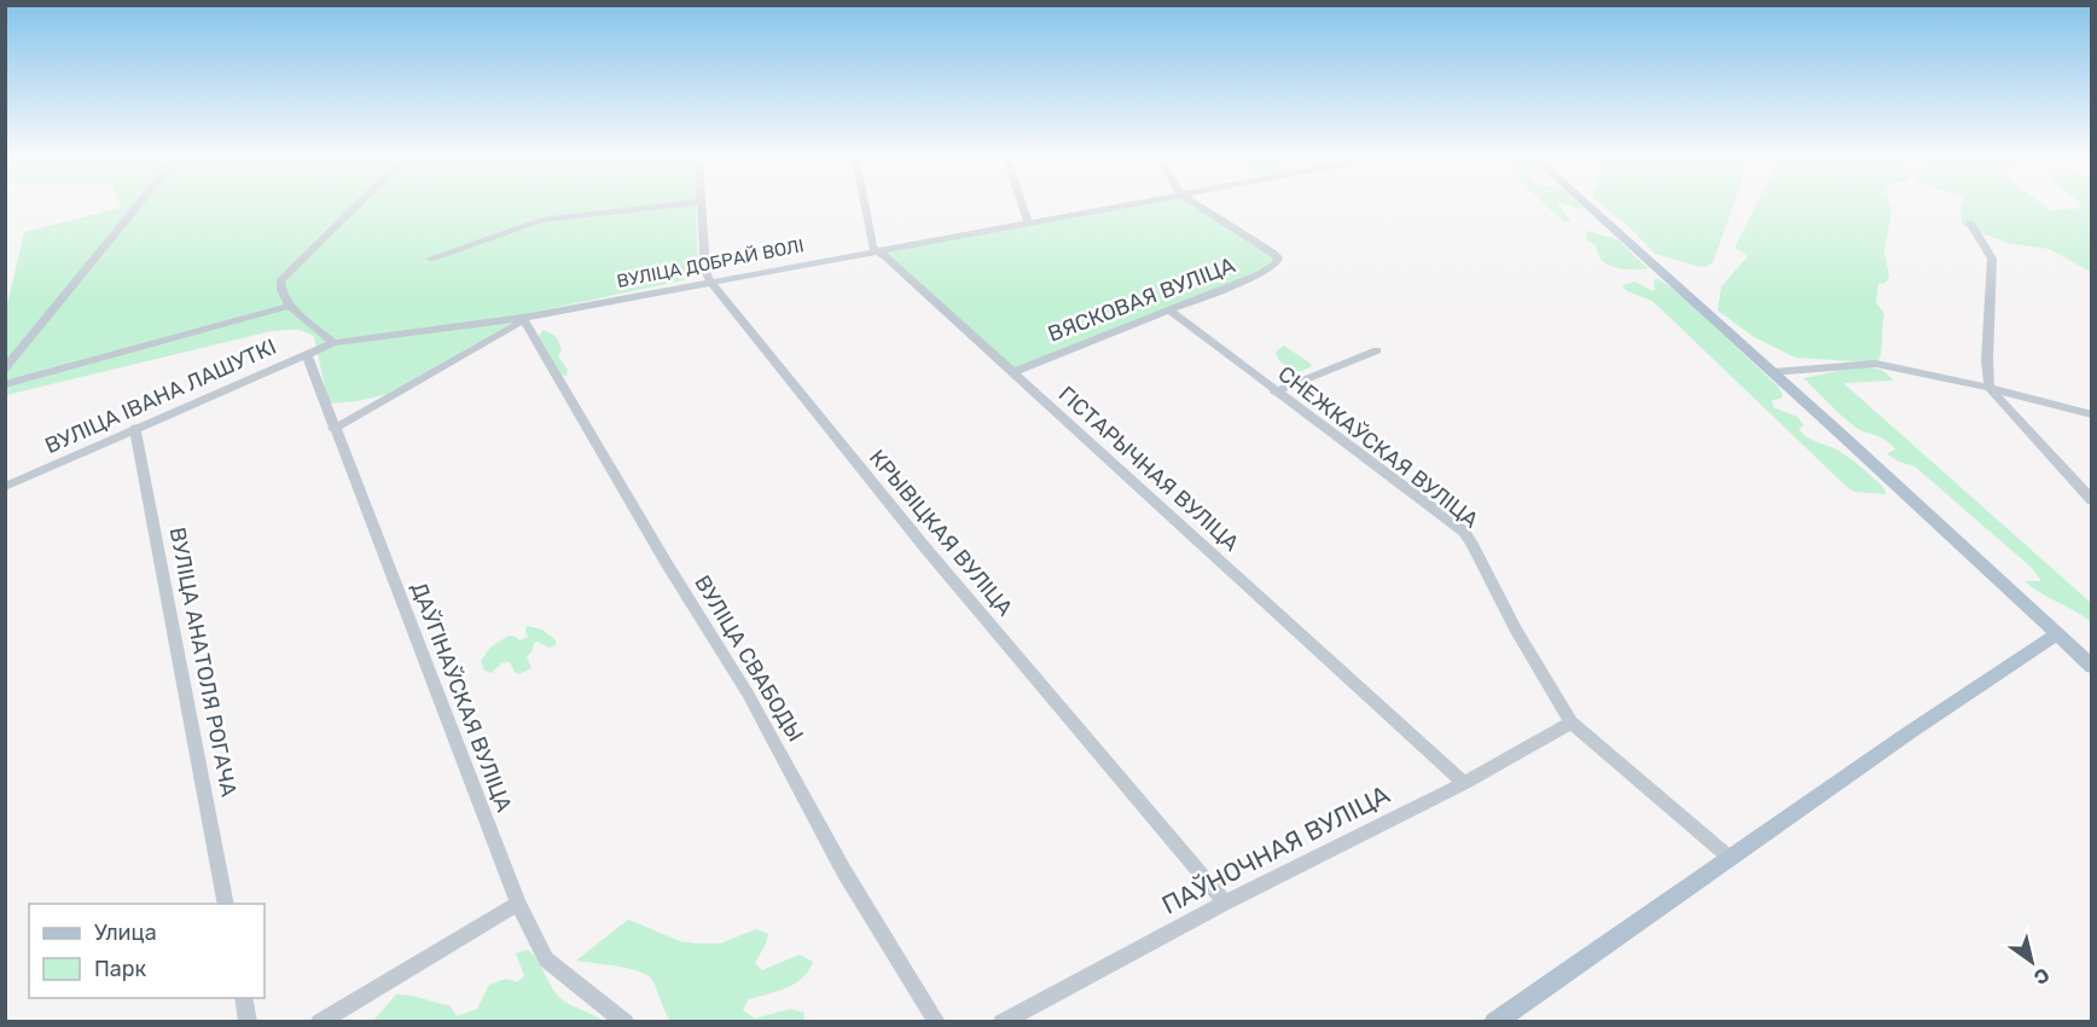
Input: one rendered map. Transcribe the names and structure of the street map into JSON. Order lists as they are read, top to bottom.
{
  "streets": {
    "street": [
      "ВУЛІЦА ДОБРАЙ ВОЛІ",
      "ВЯСКОВАЯ ВУЛІЦА",
      "ВУЛІЦА ІВАНА ЛАШУТКІ",
      "СНЕЖКАЎСКАЯ ВУЛІЦА",
      "ГІСТАРЫЧНАЯ ВУЛІЦА",
      "КРЫВІЦКАЯ ВУЛІЦА",
      "ВУЛІЦА СВАБОДЫ",
      "ВУЛІЦА АНАТОЛЯ РОГАЧА",
      "ДАЎГІНАЎСКАЯ ВУЛІЦА",
      "ПАЎНОЧНАЯ ВУЛІЦА"
    ]
  },
  "crossings": [
    ["ВУЛІЦА ДОБРАЙ ВОЛІ", "ВУЛІЦА ІВАНА ЛАШУТКІ"],
    ["ВУЛІЦА ДОБРАЙ ВОЛІ", "ГІСТАРЫЧНАЯ ВУЛІЦА"],
    ["ВУЛІЦА ДОБРАЙ ВОЛІ", "КРЫВІЦКАЯ ВУЛІЦА"],
    ["ВУЛІЦА ДОБРАЙ ВОЛІ", "ВУЛІЦА СВАБОДЫ"],
    ["ВУЛІЦА ДОБРАЙ ВОЛІ", "ДАЎГІНАЎСКАЯ ВУЛІЦА"],
    ["ВЯСКОВАЯ ВУЛІЦА", "СНЕЖКАЎСКАЯ ВУЛІЦА"],
    ["ВЯСКОВАЯ ВУЛІЦА", "ГІСТАРЫЧНАЯ ВУЛІЦА"],
    ["ВУЛІЦА ІВАНА ЛАШУТКІ", "ВУЛІЦА АНАТОЛЯ РОГАЧА"],
    ["ВУЛІЦА ІВАНА ЛАШУТКІ", "ДАЎГІНАЎСКАЯ ВУЛІЦА"],
    ["СНЕЖКАЎСКАЯ ВУЛІЦА", "ПАЎНОЧНАЯ ВУЛІЦА"],
    ["ГІСТАРЫЧНАЯ ВУЛІЦА", "ПАЎНОЧНАЯ ВУЛІЦА"],
    ["КРЫВІЦКАЯ ВУЛІЦА", "ПАЎНОЧНАЯ ВУЛІЦА"]
  ],
  "legend": ["Улица", "Парк"],
  "north": "bottom right"
}
